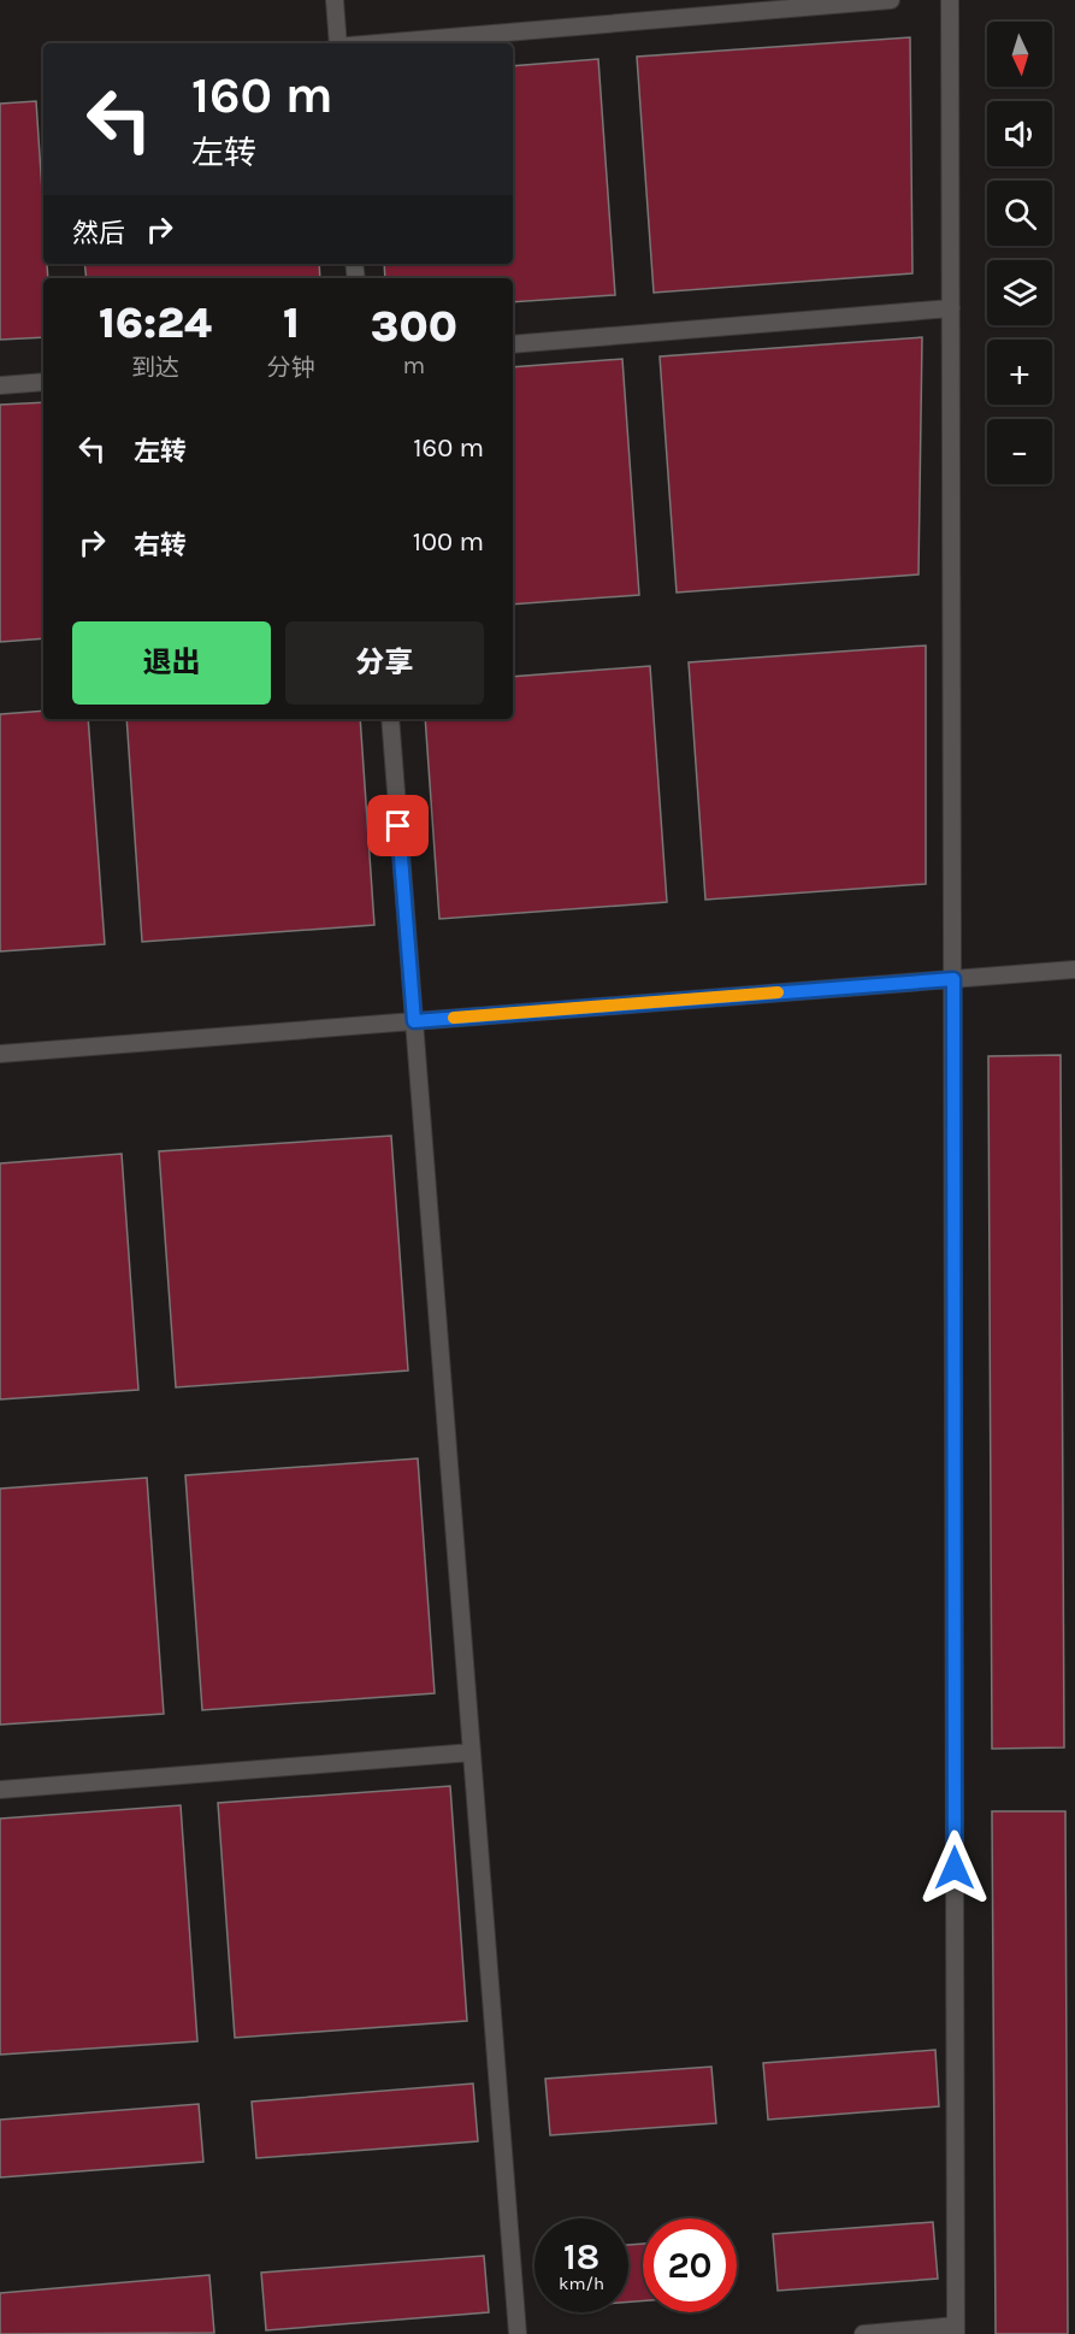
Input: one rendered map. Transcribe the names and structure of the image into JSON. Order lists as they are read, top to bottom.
{
  "north": "bottom",
  "page": {
    "map_buttons": ["+", "−"],
    "turn": ["160 m", "左转"],
    "then": "然后",
    "eta": [
      "16:24",
      "到达",
      "1",
      "分钟",
      "300",
      "m"
    ],
    "list": [
      {
        "name": "左转",
        "value": "160 m"
      },
      {
        "name": "右转",
        "value": "100 m"
      }
    ],
    "buttons": ["退出", "分享"],
    "speed": "18 km/h",
    "limit": "20"
  }
}
